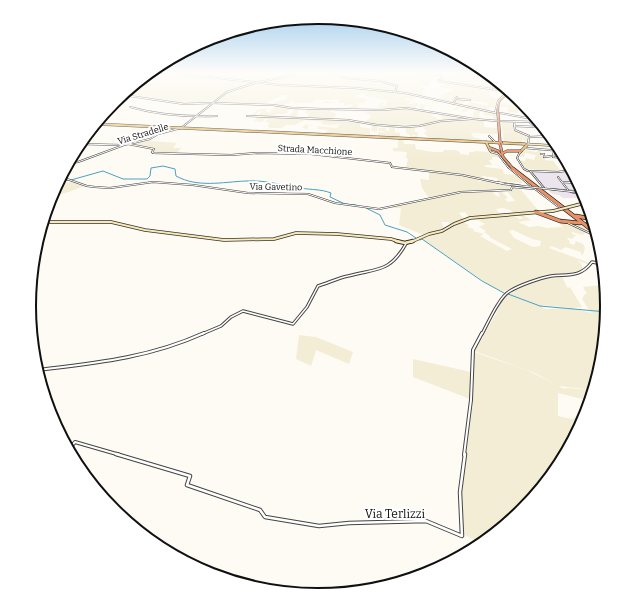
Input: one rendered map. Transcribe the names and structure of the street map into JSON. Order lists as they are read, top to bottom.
{
  "streets": {
    "street": [
      "Via Stradelle",
      "Strada Macchione",
      "Via Gavetino",
      "Via Terlizzi"
    ]
  },
  "crossings": [
    ["Via Stradelle", "Strada Macchione"]
  ]
}
